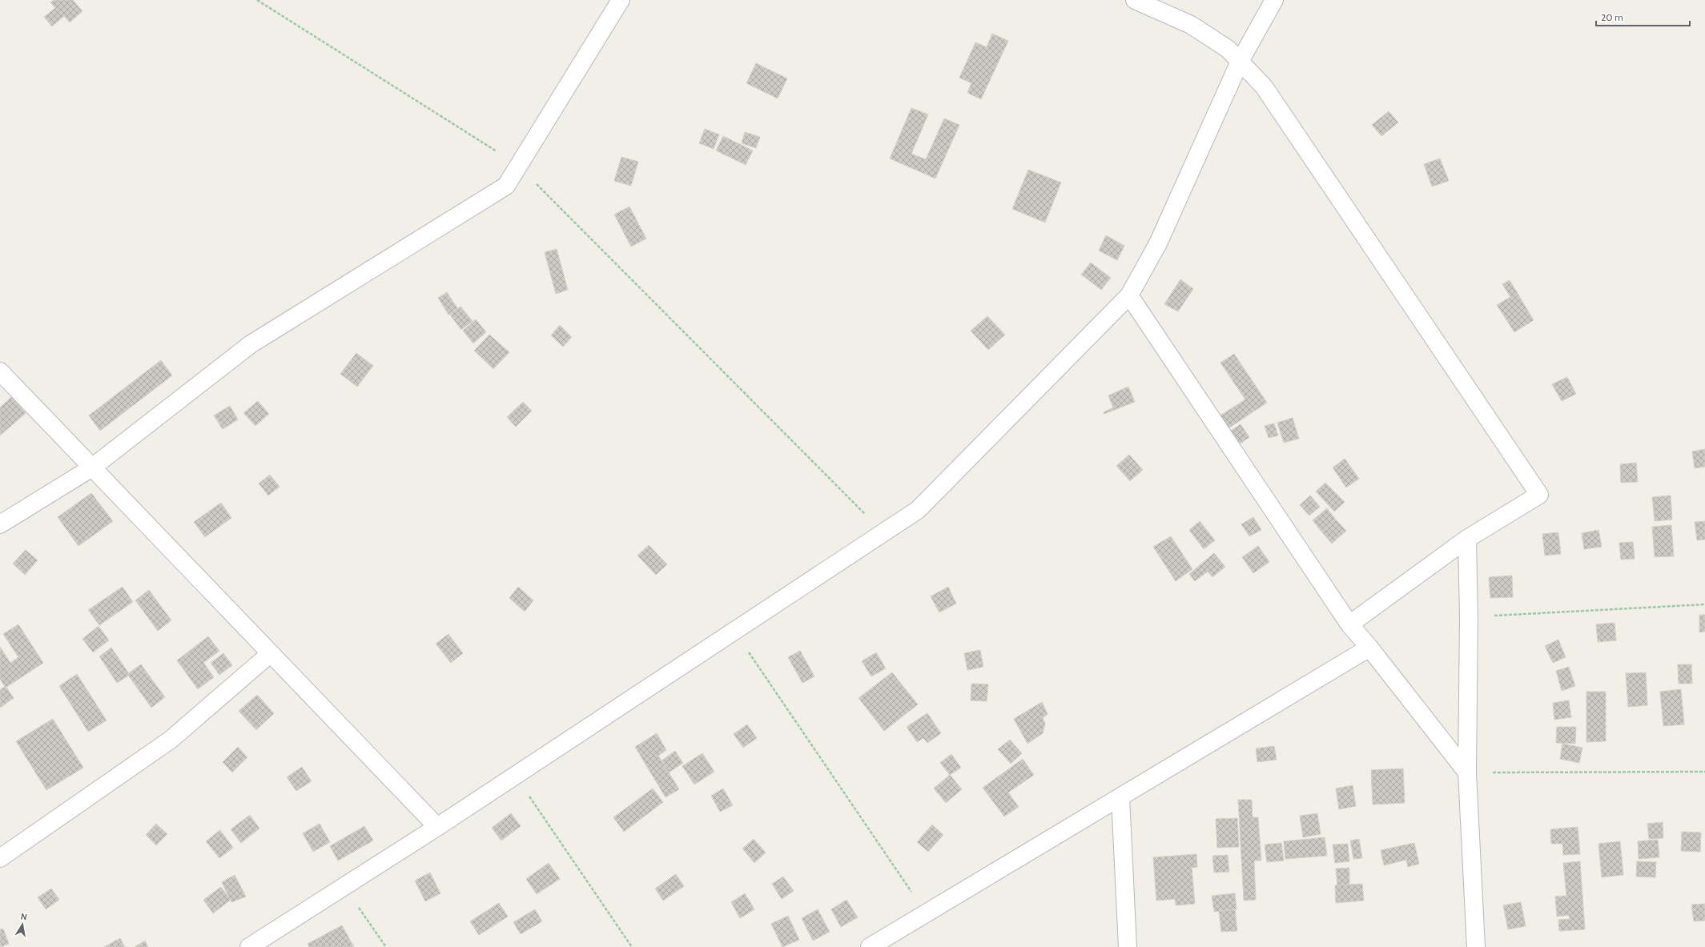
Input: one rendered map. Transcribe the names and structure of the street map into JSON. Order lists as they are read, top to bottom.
{
  "scale_bar": "20 m",
  "north": "top"
}
